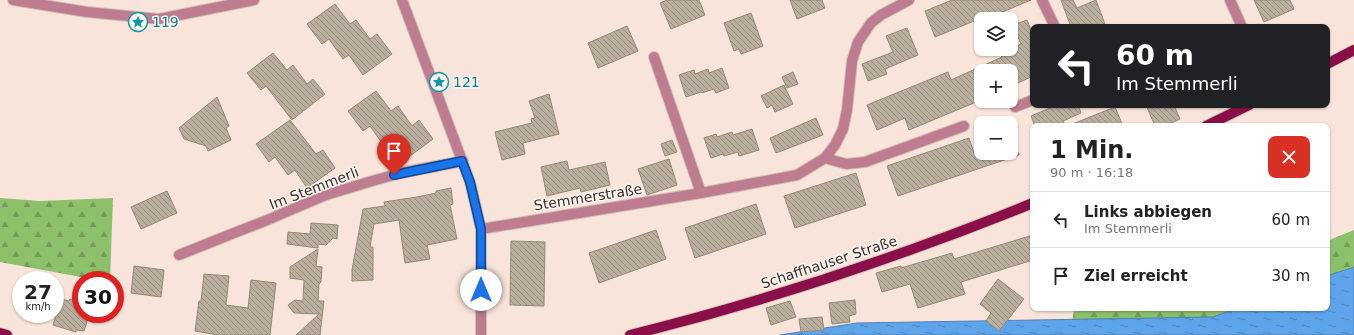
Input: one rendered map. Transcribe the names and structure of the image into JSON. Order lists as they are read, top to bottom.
{
  "streets": {
    "main road": ["Schaffhauser Straße"],
    "street": ["Im Stemmerli", "Stemmerstraße"]
  },
  "places": {
    "place": ["119", "121"]
  },
  "page": {
    "map_buttons": ["+", "−"],
    "turn": ["60 m", "Im Stemmerli"],
    "heading": ["1 Min.", "90 m · 16:18"],
    "list": [
      {
        "name": "Links abbiegen",
        "note": "Im Stemmerli",
        "value": "60 m"
      },
      {
        "name": "Ziel erreicht",
        "value": "30 m"
      }
    ],
    "speed": "27 km/h",
    "limit": "30"
  }
}
